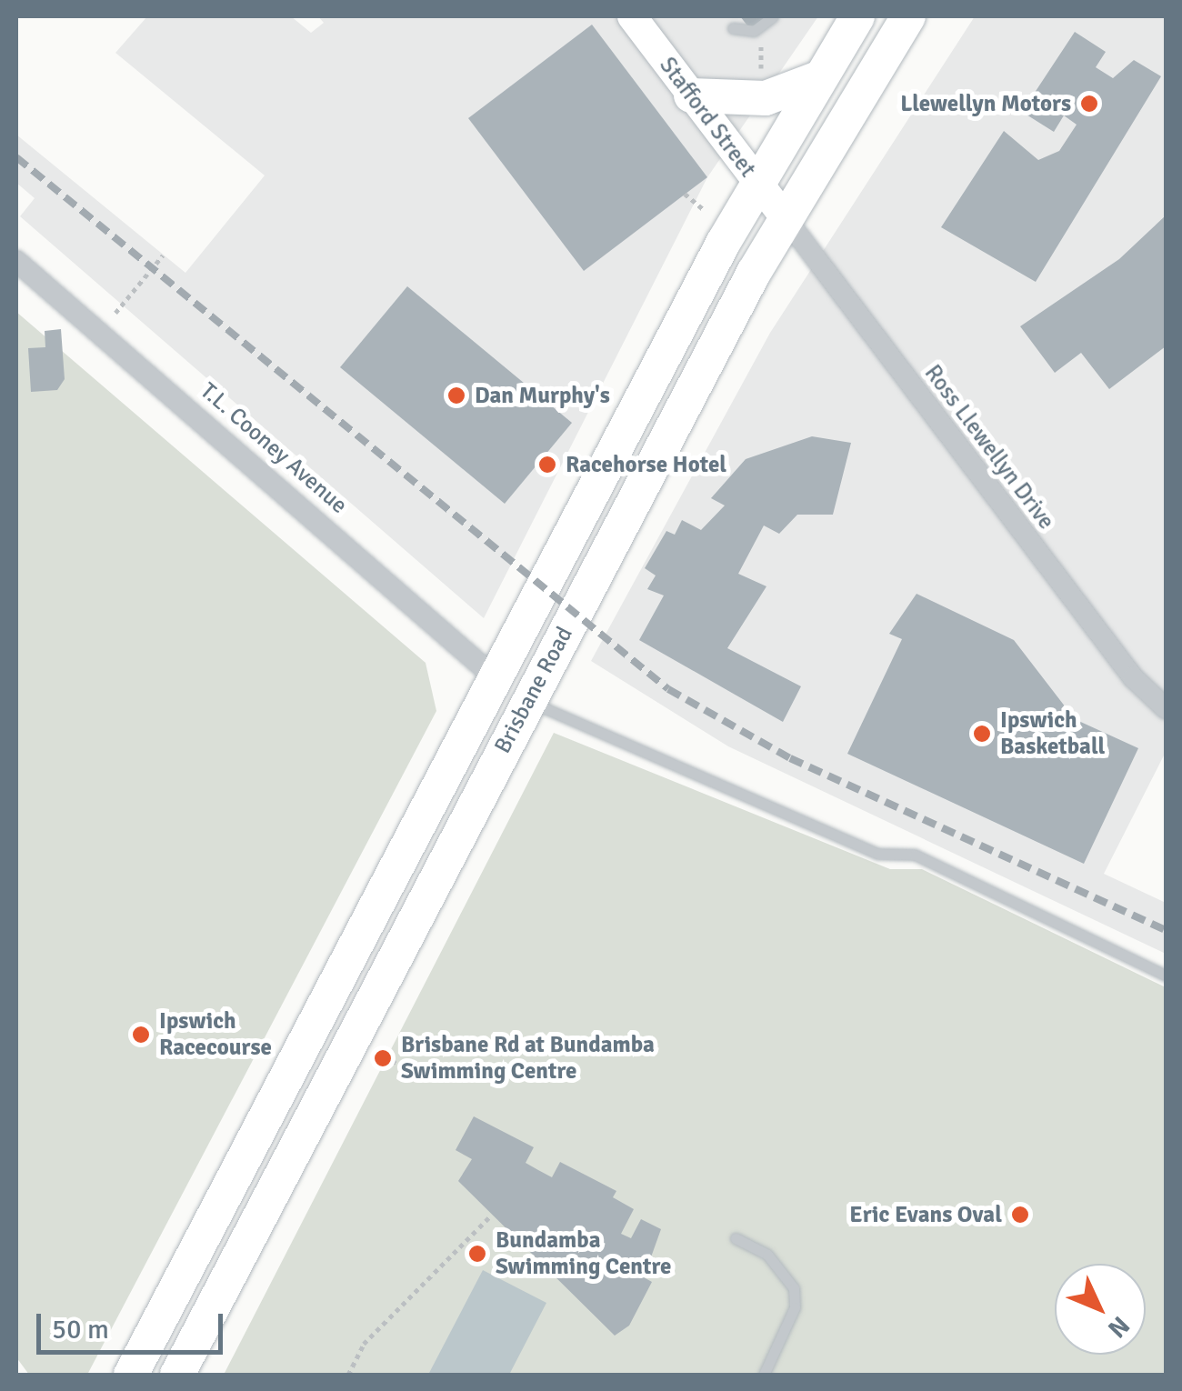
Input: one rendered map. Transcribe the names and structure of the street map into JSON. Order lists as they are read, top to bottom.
{
  "streets": {
    "main road": ["Stafford Street", "Brisbane Road"],
    "street": ["Ross Llewellyn Drive", "T.L. Cooney Avenue"]
  },
  "crossings": [
    ["Stafford Street", "Ross Llewellyn Drive"],
    ["Stafford Street", "Brisbane Road"],
    ["Ross Llewellyn Drive", "Brisbane Road"],
    ["T.L. Cooney Avenue", "Brisbane Road"]
  ],
  "places": [
    "Llewellyn Motors",
    "Dan Murphy's",
    "Racehorse Hotel",
    "Ipswich Basketball",
    "Ipswich Racecourse",
    "Brisbane Rd at Bundamba Swimming Centre",
    "Eric Evans Oval",
    "Bundamba Swimming Centre"
  ],
  "scale_bar": "50 m",
  "north": "bottom right"
}
